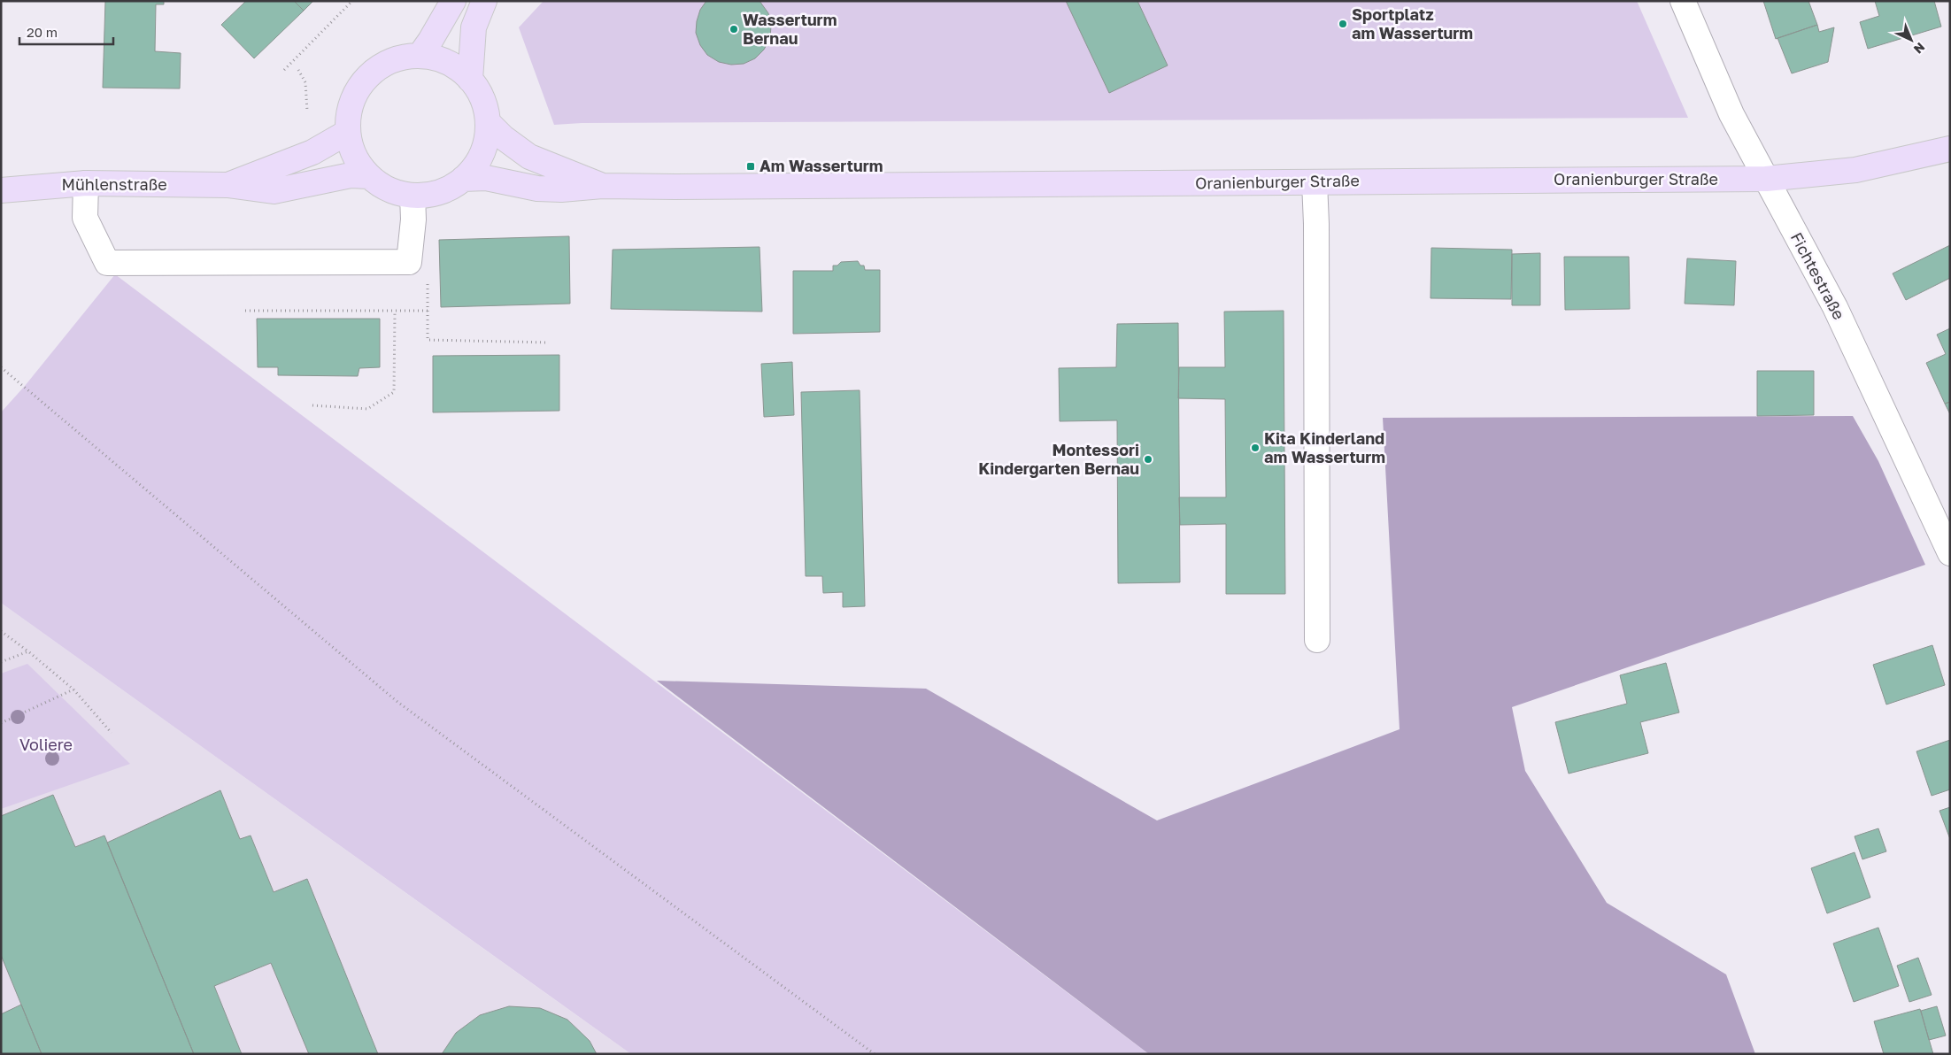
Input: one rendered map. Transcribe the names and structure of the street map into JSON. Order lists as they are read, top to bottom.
{
  "streets": {
    "main road": ["Oranienburger Straße", "Mühlenstraße"],
    "street": ["Fichtestraße"]
  },
  "crossings": [
    ["Oranienburger Straße", "Mühlenstraße"],
    ["Oranienburger Straße", "Fichtestraße"]
  ],
  "parks": ["Voliere"],
  "places": {
    "other": [
      "Sportplatz am Wasserturm",
      "Wasserturm Bernau",
      "Kita Kinderland am Wasserturm",
      "Montessori Kindergarten Bernau"
    ],
    "transit": ["Am Wasserturm"]
  },
  "scale_bar": "20 m",
  "north": "bottom right"
}
